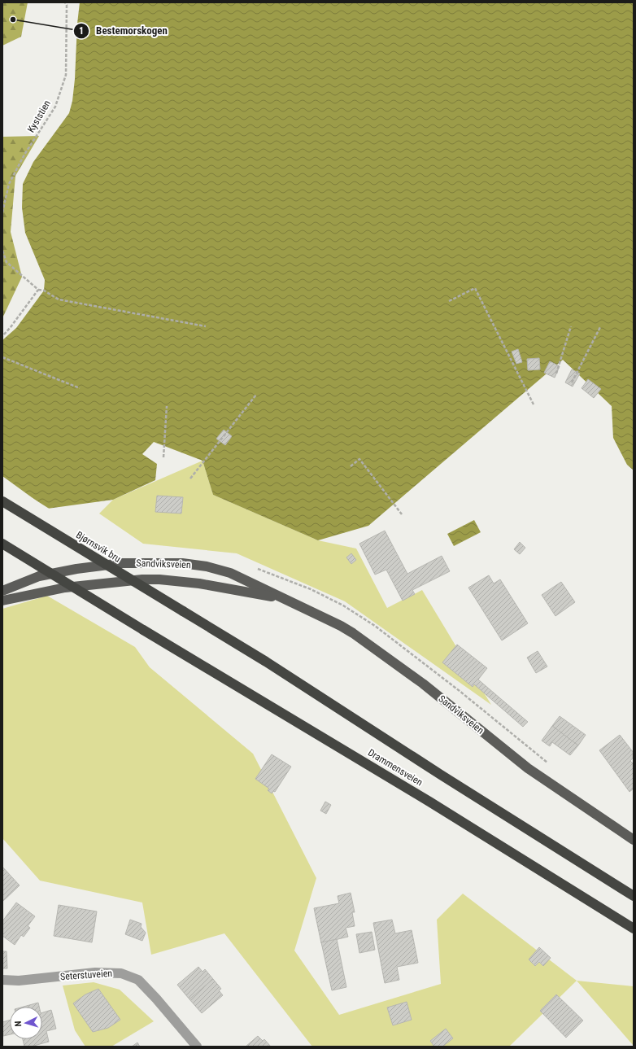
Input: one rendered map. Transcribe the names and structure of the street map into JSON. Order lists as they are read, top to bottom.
{
  "streets": {
    "highway": ["Bjørnsvik bru", "Drammensveien"],
    "main road": ["Sandviksveien"],
    "street": ["Seterstuveien"],
    "path": ["Kyststien"]
  },
  "crossings": [
    ["Bjørnsvik bru", "Drammensveien"]
  ],
  "places": ["Bestemorskogen"],
  "north": "left"
}
